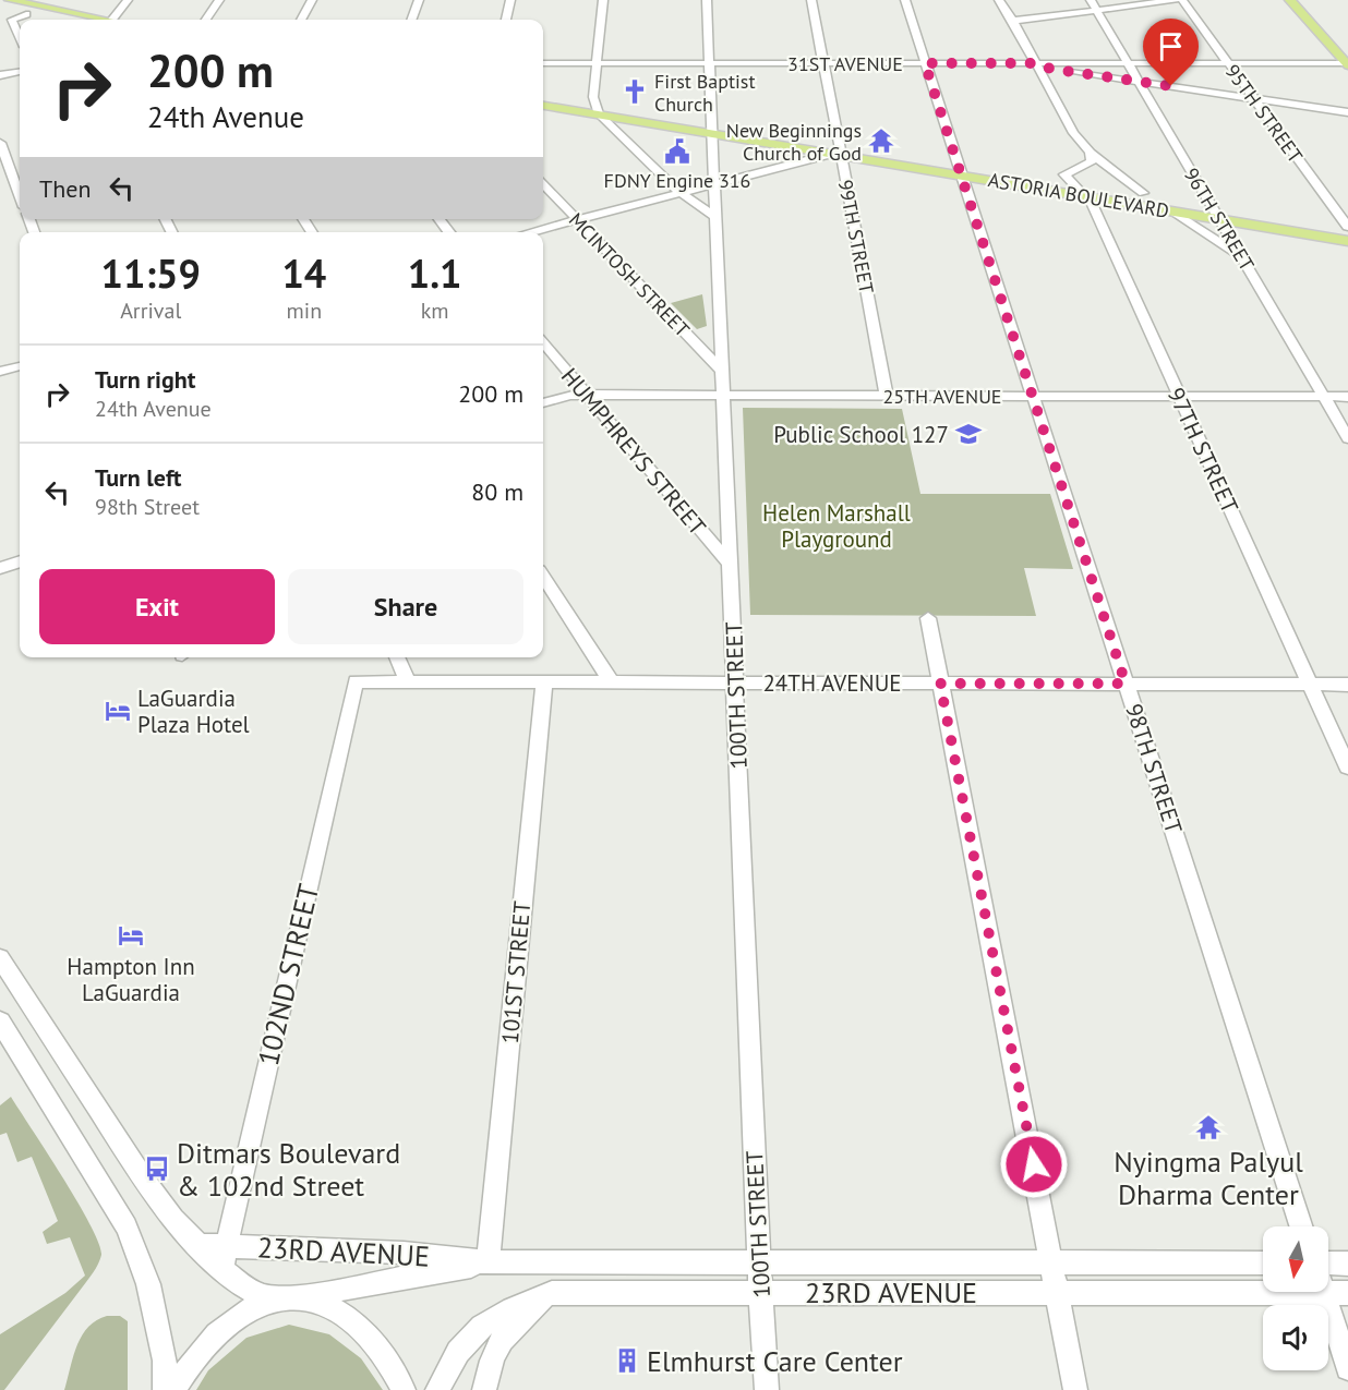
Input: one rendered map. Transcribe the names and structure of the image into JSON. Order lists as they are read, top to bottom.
{
  "streets": {
    "main road": ["ASTORIA BOULEVARD"],
    "street": [
      "31ST AVENUE",
      "95TH STREET",
      "96TH STREET",
      "99TH STREET",
      "MCINTOSH STREET",
      "25TH AVENUE",
      "97TH STREET",
      "HUMPHREYS STREET",
      "24TH AVENUE",
      "100TH STREET",
      "98TH STREET",
      "101ST STREET",
      "102ND STREET",
      "23RD AVENUE"
    ]
  },
  "crossings": [
    ["31ST AVENUE", "95TH STREET"],
    ["31ST AVENUE", "96TH STREET"],
    ["31ST AVENUE", "99TH STREET"],
    ["31ST AVENUE", "100TH STREET"],
    ["31ST AVENUE", "98TH STREET"],
    ["95TH STREET", "ASTORIA BOULEVARD"],
    ["ASTORIA BOULEVARD", "96TH STREET"],
    ["ASTORIA BOULEVARD", "99TH STREET"],
    ["ASTORIA BOULEVARD", "97TH STREET"],
    ["ASTORIA BOULEVARD", "100TH STREET"],
    ["ASTORIA BOULEVARD", "98TH STREET"],
    ["96TH STREET", "25TH AVENUE"],
    ["99TH STREET", "25TH AVENUE"],
    ["MCINTOSH STREET", "100TH STREET"],
    ["25TH AVENUE", "97TH STREET"],
    ["25TH AVENUE", "HUMPHREYS STREET"],
    ["25TH AVENUE", "100TH STREET"],
    ["25TH AVENUE", "98TH STREET"],
    ["97TH STREET", "24TH AVENUE"],
    ["HUMPHREYS STREET", "100TH STREET"],
    ["24TH AVENUE", "100TH STREET"],
    ["24TH AVENUE", "98TH STREET"],
    ["24TH AVENUE", "101ST STREET"],
    ["24TH AVENUE", "102ND STREET"],
    ["100TH STREET", "23RD AVENUE"],
    ["101ST STREET", "23RD AVENUE"],
    ["102ND STREET", "23RD AVENUE"]
  ],
  "parks": ["Helen Marshall Playground"],
  "places": {
    "church": ["First Baptist Church"],
    "temple": ["New Beginnings Church of God", "Nyingma Palyul Dharma Center"],
    "public building": ["FDNY Engine 316"],
    "school or university": ["Public School 127"],
    "hotel": ["LaGuardia Plaza Hotel", "Hampton Inn LaGuardia"],
    "bus stop": ["Ditmars Boulevard & 102nd Street"],
    "building": ["Elmhurst Care Center"]
  },
  "north": "bottom",
  "page": {
    "turn": ["200 m", "24th Avenue"],
    "then": "Then",
    "eta": [
      "11:59",
      "Arrival",
      "14",
      "min",
      "1.1",
      "km"
    ],
    "list": [
      {
        "name": "Turn right",
        "note": "24th Avenue",
        "value": "200 m"
      },
      {
        "name": "Turn left",
        "note": "98th Street",
        "value": "80 m"
      }
    ],
    "buttons": ["Exit", "Share"]
  }
}
